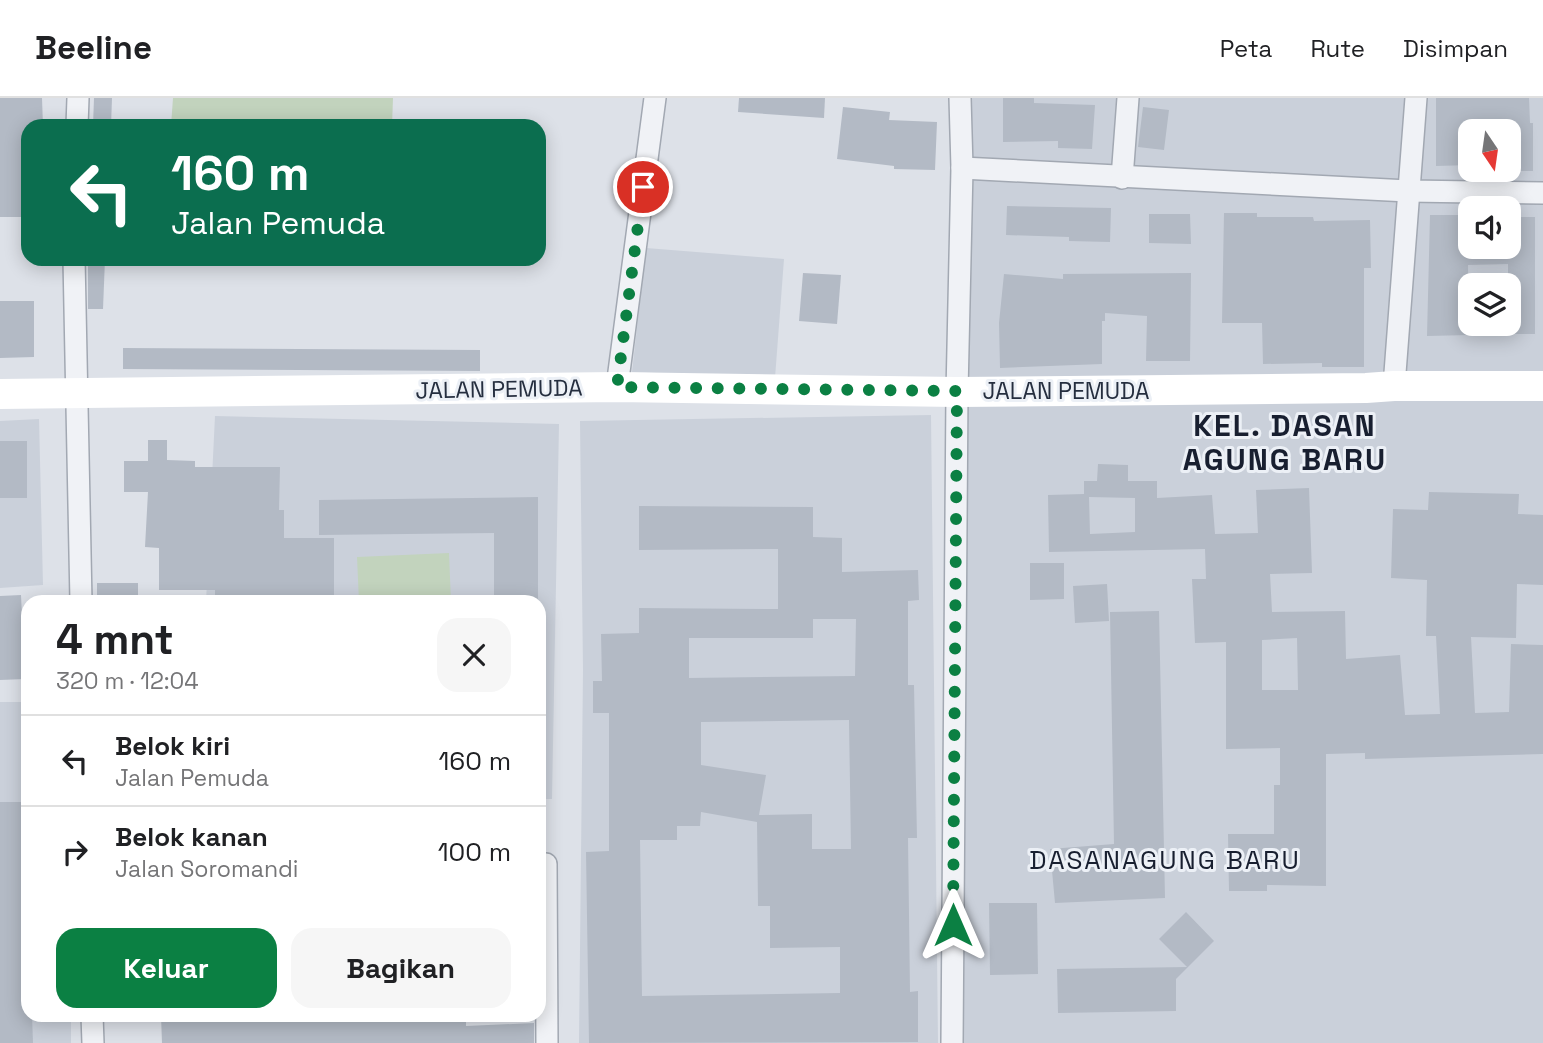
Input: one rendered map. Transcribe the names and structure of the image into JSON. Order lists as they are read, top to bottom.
{
  "streets": {
    "street": ["JALAN PEMUDA"]
  },
  "districts": ["KEL. DASAN AGUNG BARU", "DASANAGUNG BARU"],
  "north": "bottom",
  "page": {
    "header": "Beeline",
    "nav": ["Peta", "Rute", "Disimpan"],
    "turn": ["160 m", "Jalan Pemuda"],
    "heading": ["4 mnt", "320 m · 12:04"],
    "list": [
      {
        "name": "Belok kiri",
        "note": "Jalan Pemuda",
        "value": "160 m"
      },
      {
        "name": "Belok kanan",
        "note": "Jalan Soromandi",
        "value": "100 m"
      }
    ],
    "buttons": ["Keluar", "Bagikan"]
  }
}
